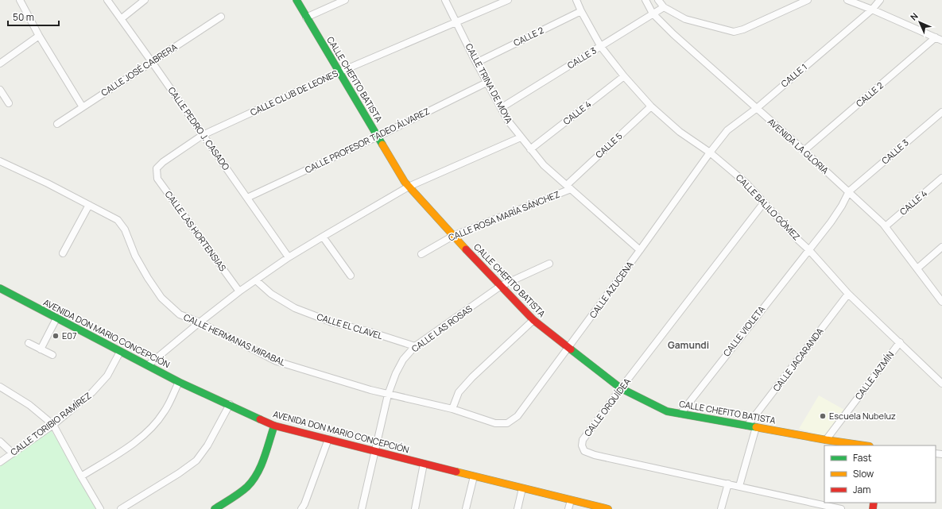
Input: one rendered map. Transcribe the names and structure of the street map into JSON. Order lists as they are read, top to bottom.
{
  "streets": {
    "street": [
      "CALLE 2",
      "CALLE 3",
      "CALLE JOSÉ CABRERA",
      "CALLE 1",
      "CALLE CHEFITO BATISTA",
      "CALLE TRINA DE MOYA",
      "CALLE CLUB DE LEONES",
      "CALLE 4",
      "CALLE PEDRO J. CASADO",
      "CALLE PROFESOR TADEO ÁLVAREZ",
      "CALLE 5",
      "AVENIDA LA GLORIA",
      "CALLE BALILO GÓMEZ",
      "CALLE ROSA MARÍA SÁNCHEZ",
      "CALLE LAS HORTENSIAS",
      "CALLE AZUCENA",
      "CALLE EL CLAVEL",
      "CALLE LAS ROSAS",
      "CALLE VIOLETA",
      "AVENIDA DON MARIO CONCEPCIÓN",
      "CALLE HERMANAS MIRABAL",
      "CALLE JACARANDA",
      "CALLE JAZMÍN",
      "CALLE ORQUÍDEA",
      "CALLE TORIBIO RAMÍREZ"
    ]
  },
  "crossings": [
    ["CALLE 2", "CALLE TRINA DE MOYA"],
    ["CALLE 2", "AVENIDA LA GLORIA"],
    ["CALLE 2", "CALLE BALILO GÓMEZ"],
    ["CALLE 3", "CALLE TRINA DE MOYA"],
    ["CALLE 3", "AVENIDA LA GLORIA"],
    ["CALLE 3", "CALLE BALILO GÓMEZ"],
    ["CALLE 3", "CALLE VIOLETA"],
    ["CALLE JOSÉ CABRERA", "CALLE PEDRO J. CASADO"],
    ["CALLE 1", "AVENIDA LA GLORIA"],
    ["CALLE 1", "CALLE BALILO GÓMEZ"],
    ["CALLE 1", "CALLE AZUCENA"],
    ["CALLE CHEFITO BATISTA", "CALLE CLUB DE LEONES"],
    ["CALLE CHEFITO BATISTA", "CALLE PROFESOR TADEO ÁLVAREZ"],
    ["CALLE CHEFITO BATISTA", "CALLE ROSA MARÍA SÁNCHEZ"],
    ["CALLE CHEFITO BATISTA", "CALLE AZUCENA"],
    ["CALLE CHEFITO BATISTA", "CALLE LAS ROSAS"],
    ["CALLE CHEFITO BATISTA", "CALLE VIOLETA"],
    ["CALLE CHEFITO BATISTA", "CALLE JACARANDA"],
    ["CALLE CHEFITO BATISTA", "CALLE JAZMÍN"],
    ["CALLE CHEFITO BATISTA", "CALLE ORQUÍDEA"],
    ["CALLE TRINA DE MOYA", "CALLE CLUB DE LEONES"],
    ["CALLE TRINA DE MOYA", "CALLE 4"],
    ["CALLE TRINA DE MOYA", "CALLE PROFESOR TADEO ÁLVAREZ"],
    ["CALLE TRINA DE MOYA", "CALLE 5"],
    ["CALLE TRINA DE MOYA", "CALLE ROSA MARÍA SÁNCHEZ"],
    ["CALLE TRINA DE MOYA", "CALLE AZUCENA"],
    ["CALLE CLUB DE LEONES", "CALLE PEDRO J. CASADO"],
    ["CALLE CLUB DE LEONES", "CALLE LAS HORTENSIAS"],
    ["CALLE 4", "AVENIDA LA GLORIA"],
    ["CALLE 4", "CALLE BALILO GÓMEZ"],
    ["CALLE PEDRO J. CASADO", "CALLE PROFESOR TADEO ÁLVAREZ"],
    ["CALLE 5", "CALLE BALILO GÓMEZ"],
    ["CALLE 5", "CALLE ROSA MARÍA SÁNCHEZ"],
    ["AVENIDA LA GLORIA", "CALLE VIOLETA"],
    ["CALLE BALILO GÓMEZ", "CALLE AZUCENA"],
    ["CALLE BALILO GÓMEZ", "CALLE VIOLETA"],
    ["CALLE BALILO GÓMEZ", "CALLE JACARANDA"],
    ["CALLE BALILO GÓMEZ", "CALLE JAZMÍN"],
    ["CALLE BALILO GÓMEZ", "CALLE ORQUÍDEA"],
    ["CALLE AZUCENA", "CALLE HERMANAS MIRABAL"],
    ["CALLE EL CLAVEL", "CALLE LAS ROSAS"],
    ["CALLE LAS ROSAS", "AVENIDA DON MARIO CONCEPCIÓN"],
    ["CALLE LAS ROSAS", "CALLE HERMANAS MIRABAL"],
    ["AVENIDA DON MARIO CONCEPCIÓN", "CALLE TORIBIO RAMÍREZ"]
  ],
  "districts": ["Gamundi"],
  "places": ["E07", "Escuela Nubeluz"],
  "legend": ["Fast", "Slow", "Jam"],
  "scale_bar": "50 m",
  "north": "top left"
}
